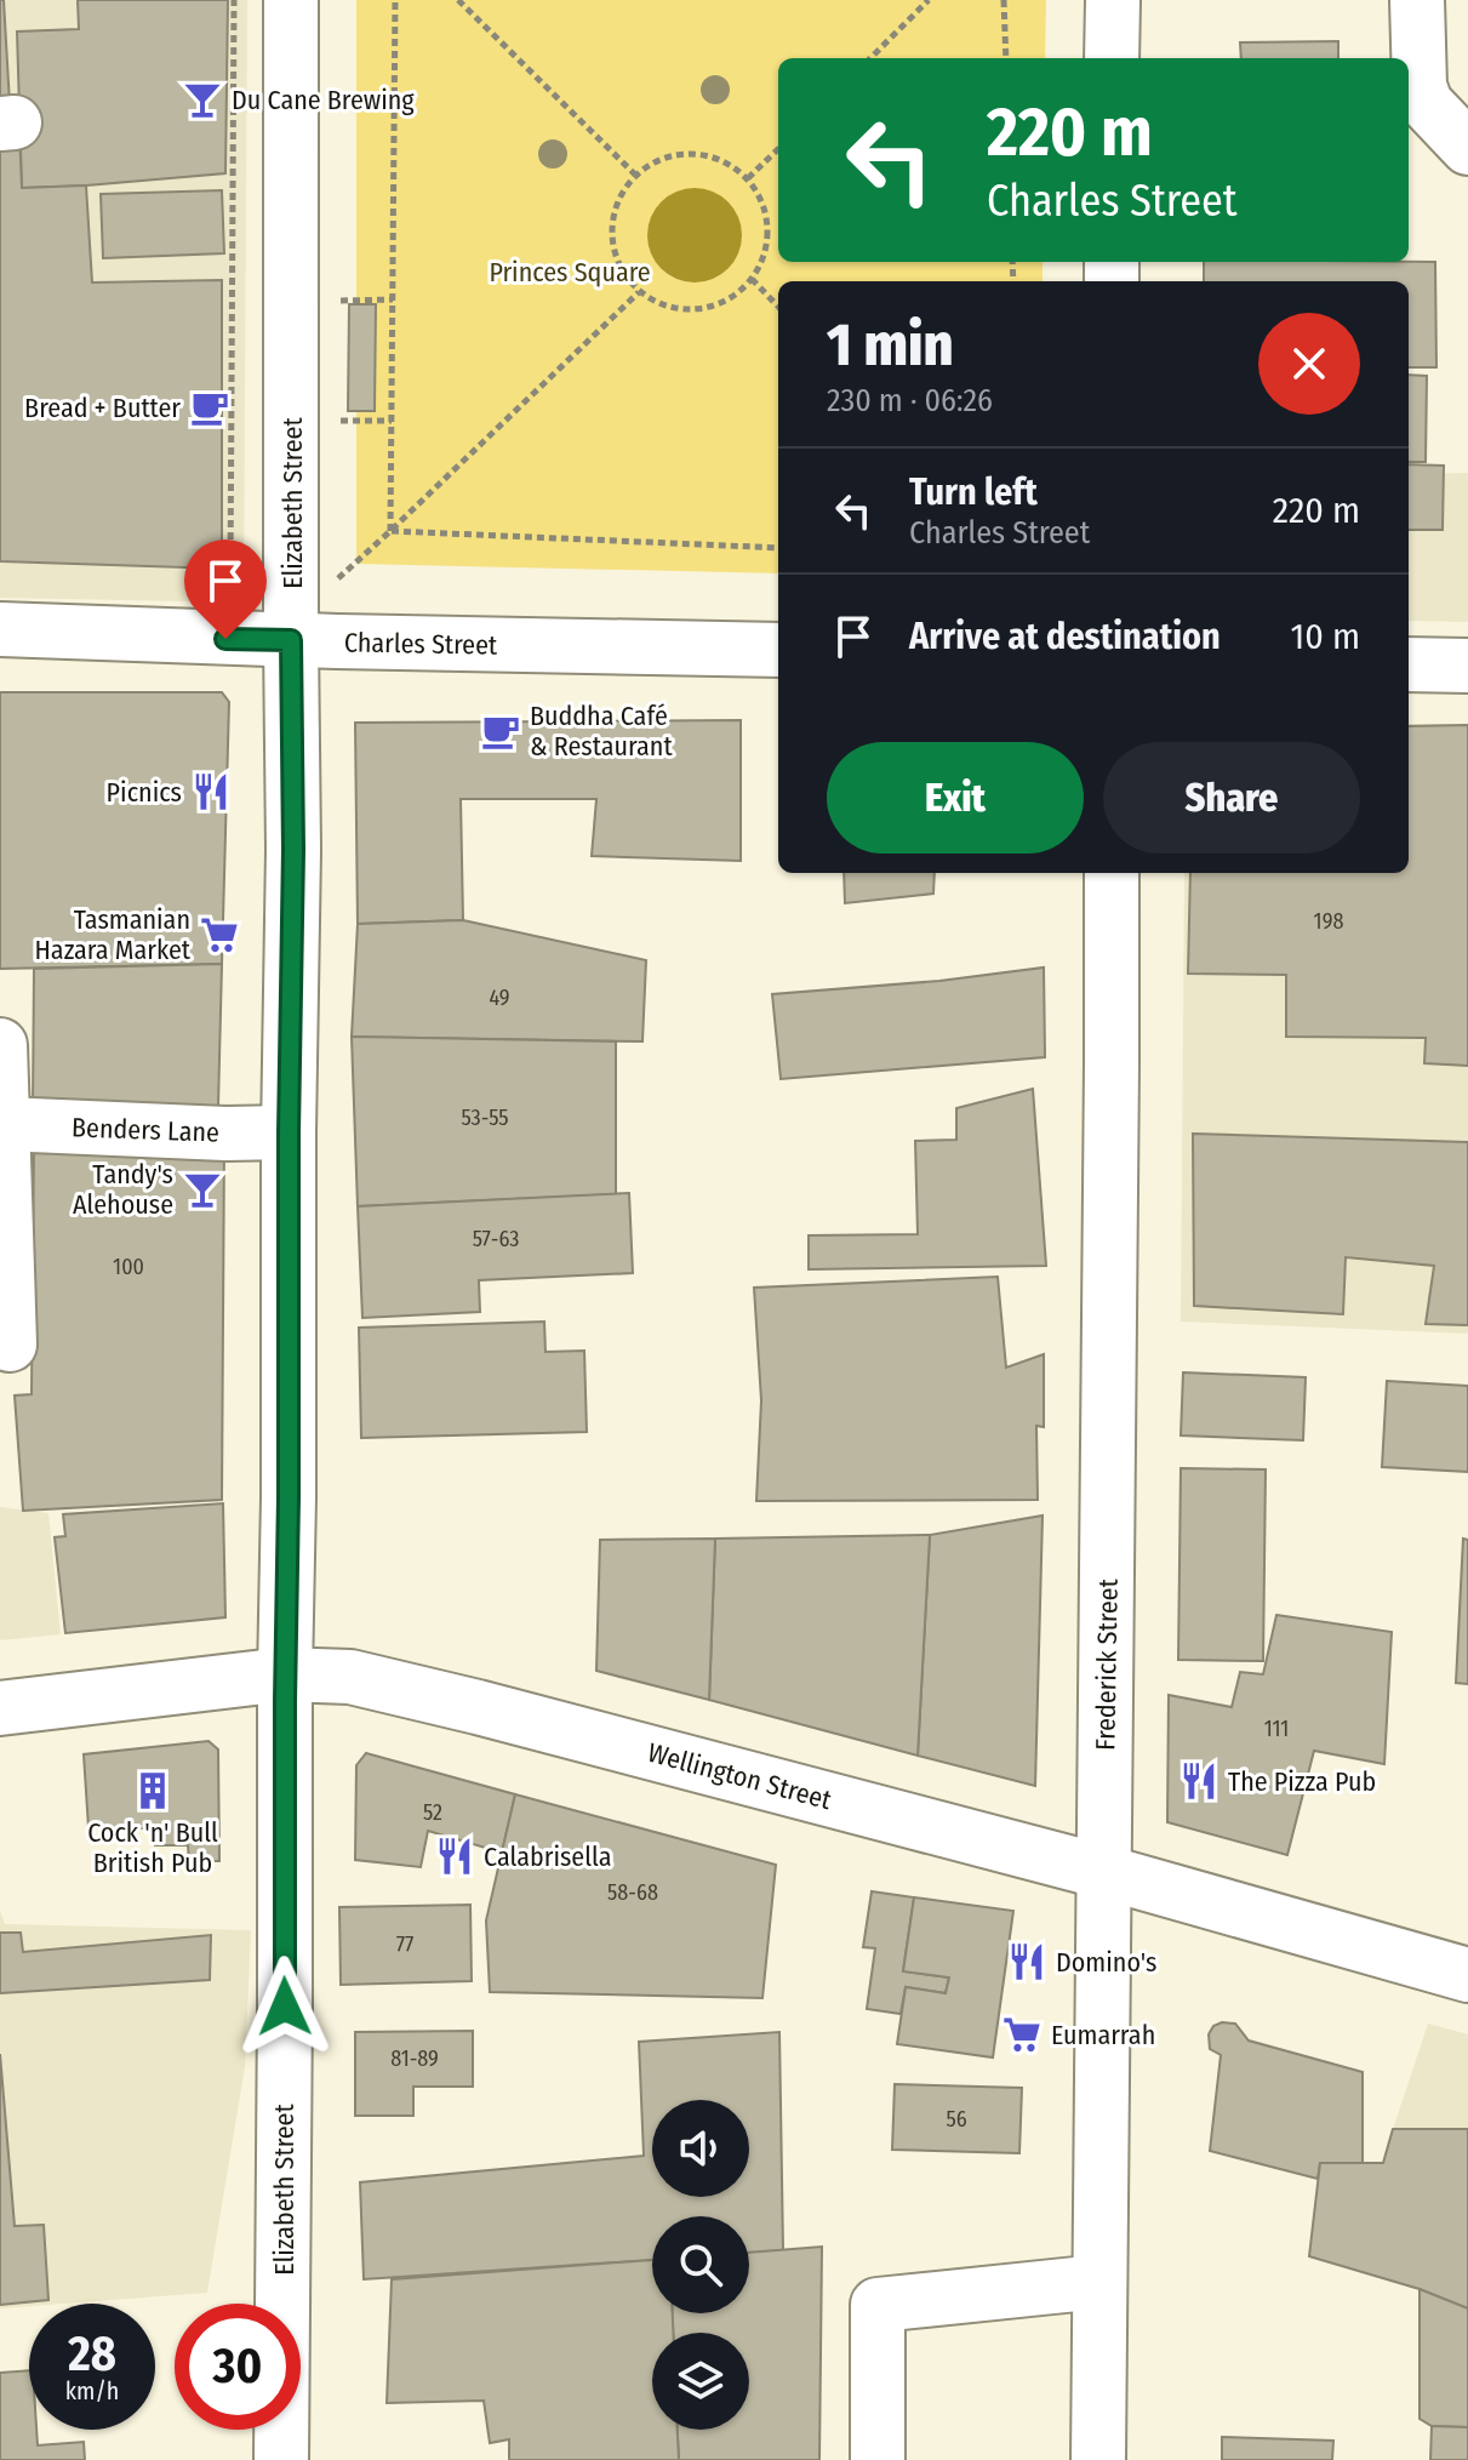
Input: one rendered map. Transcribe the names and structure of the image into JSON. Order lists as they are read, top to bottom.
{
  "streets": {
    "main road": [
      "Elizabeth Street",
      "Charles Street",
      "Benders Lane",
      "Frederick Street",
      "Wellington Street"
    ]
  },
  "crossings": [
    ["Elizabeth Street", "Charles Street"],
    ["Elizabeth Street", "Benders Lane"],
    ["Elizabeth Street", "Wellington Street"],
    ["Frederick Street", "Wellington Street"]
  ],
  "parks": ["Princes Square"],
  "places": {
    "bar": ["Du Cane Brewing", "Tandy's Alehouse"],
    "cafe": ["Bread + Butter", "Buddha Café & Restaurant"],
    "restaurant": [
      "Picnics",
      "The Pizza Pub",
      "Calabrisella",
      "Domino's"
    ],
    "supermarket": ["Tasmanian Hazara Market", "Eumarrah"],
    "building": ["Cock 'n' Bull British Pub"]
  },
  "house_numbers": [
    "198",
    "49",
    "53-55",
    "57-63",
    "100",
    "111",
    "52",
    "58-68",
    "77",
    "81-89",
    "56"
  ],
  "page": {
    "turn": ["220 m", "Charles Street"],
    "heading": ["1 min", "230 m · 06:26"],
    "list": [
      {
        "name": "Turn left",
        "note": "Charles Street",
        "value": "220 m"
      },
      {
        "name": "Arrive at destination",
        "value": "10 m"
      }
    ],
    "buttons": ["Exit", "Share"],
    "speed": "28 km/h",
    "limit": "30"
  }
}
